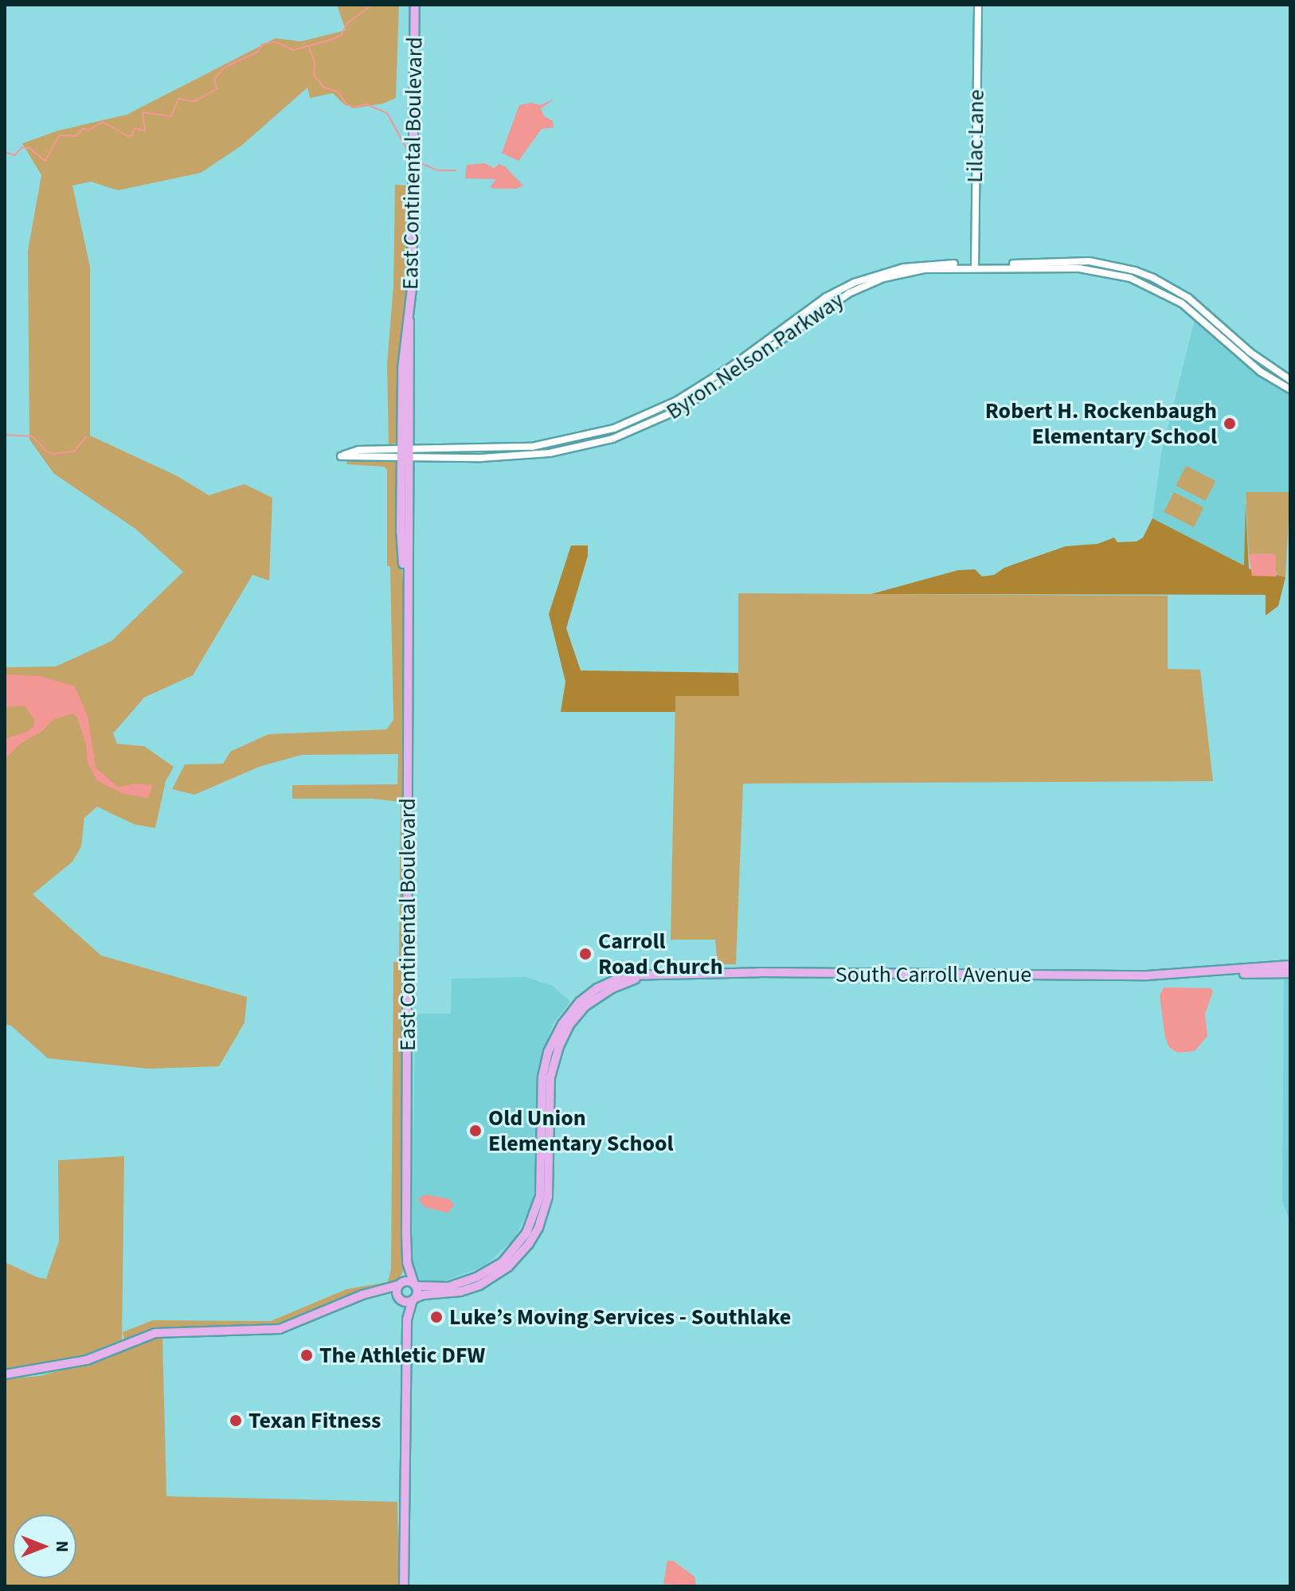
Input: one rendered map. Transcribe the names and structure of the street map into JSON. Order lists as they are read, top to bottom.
{
  "streets": {
    "main road": ["East Continental Boulevard", "South Carroll Avenue"],
    "street": ["Lilac Lane", "Byron Nelson Parkway"]
  },
  "crossings": [
    ["Lilac Lane", "Byron Nelson Parkway"],
    ["East Continental Boulevard", "Byron Nelson Parkway"],
    ["East Continental Boulevard", "South Carroll Avenue"]
  ],
  "places": [
    "Robert H. Rockenbaugh Elementary School",
    "Carroll Road Church",
    "Old Union Elementary School",
    "Luke’s Moving Services - Southlake",
    "The Athletic DFW",
    "Texan Fitness"
  ],
  "north": "right"
}
